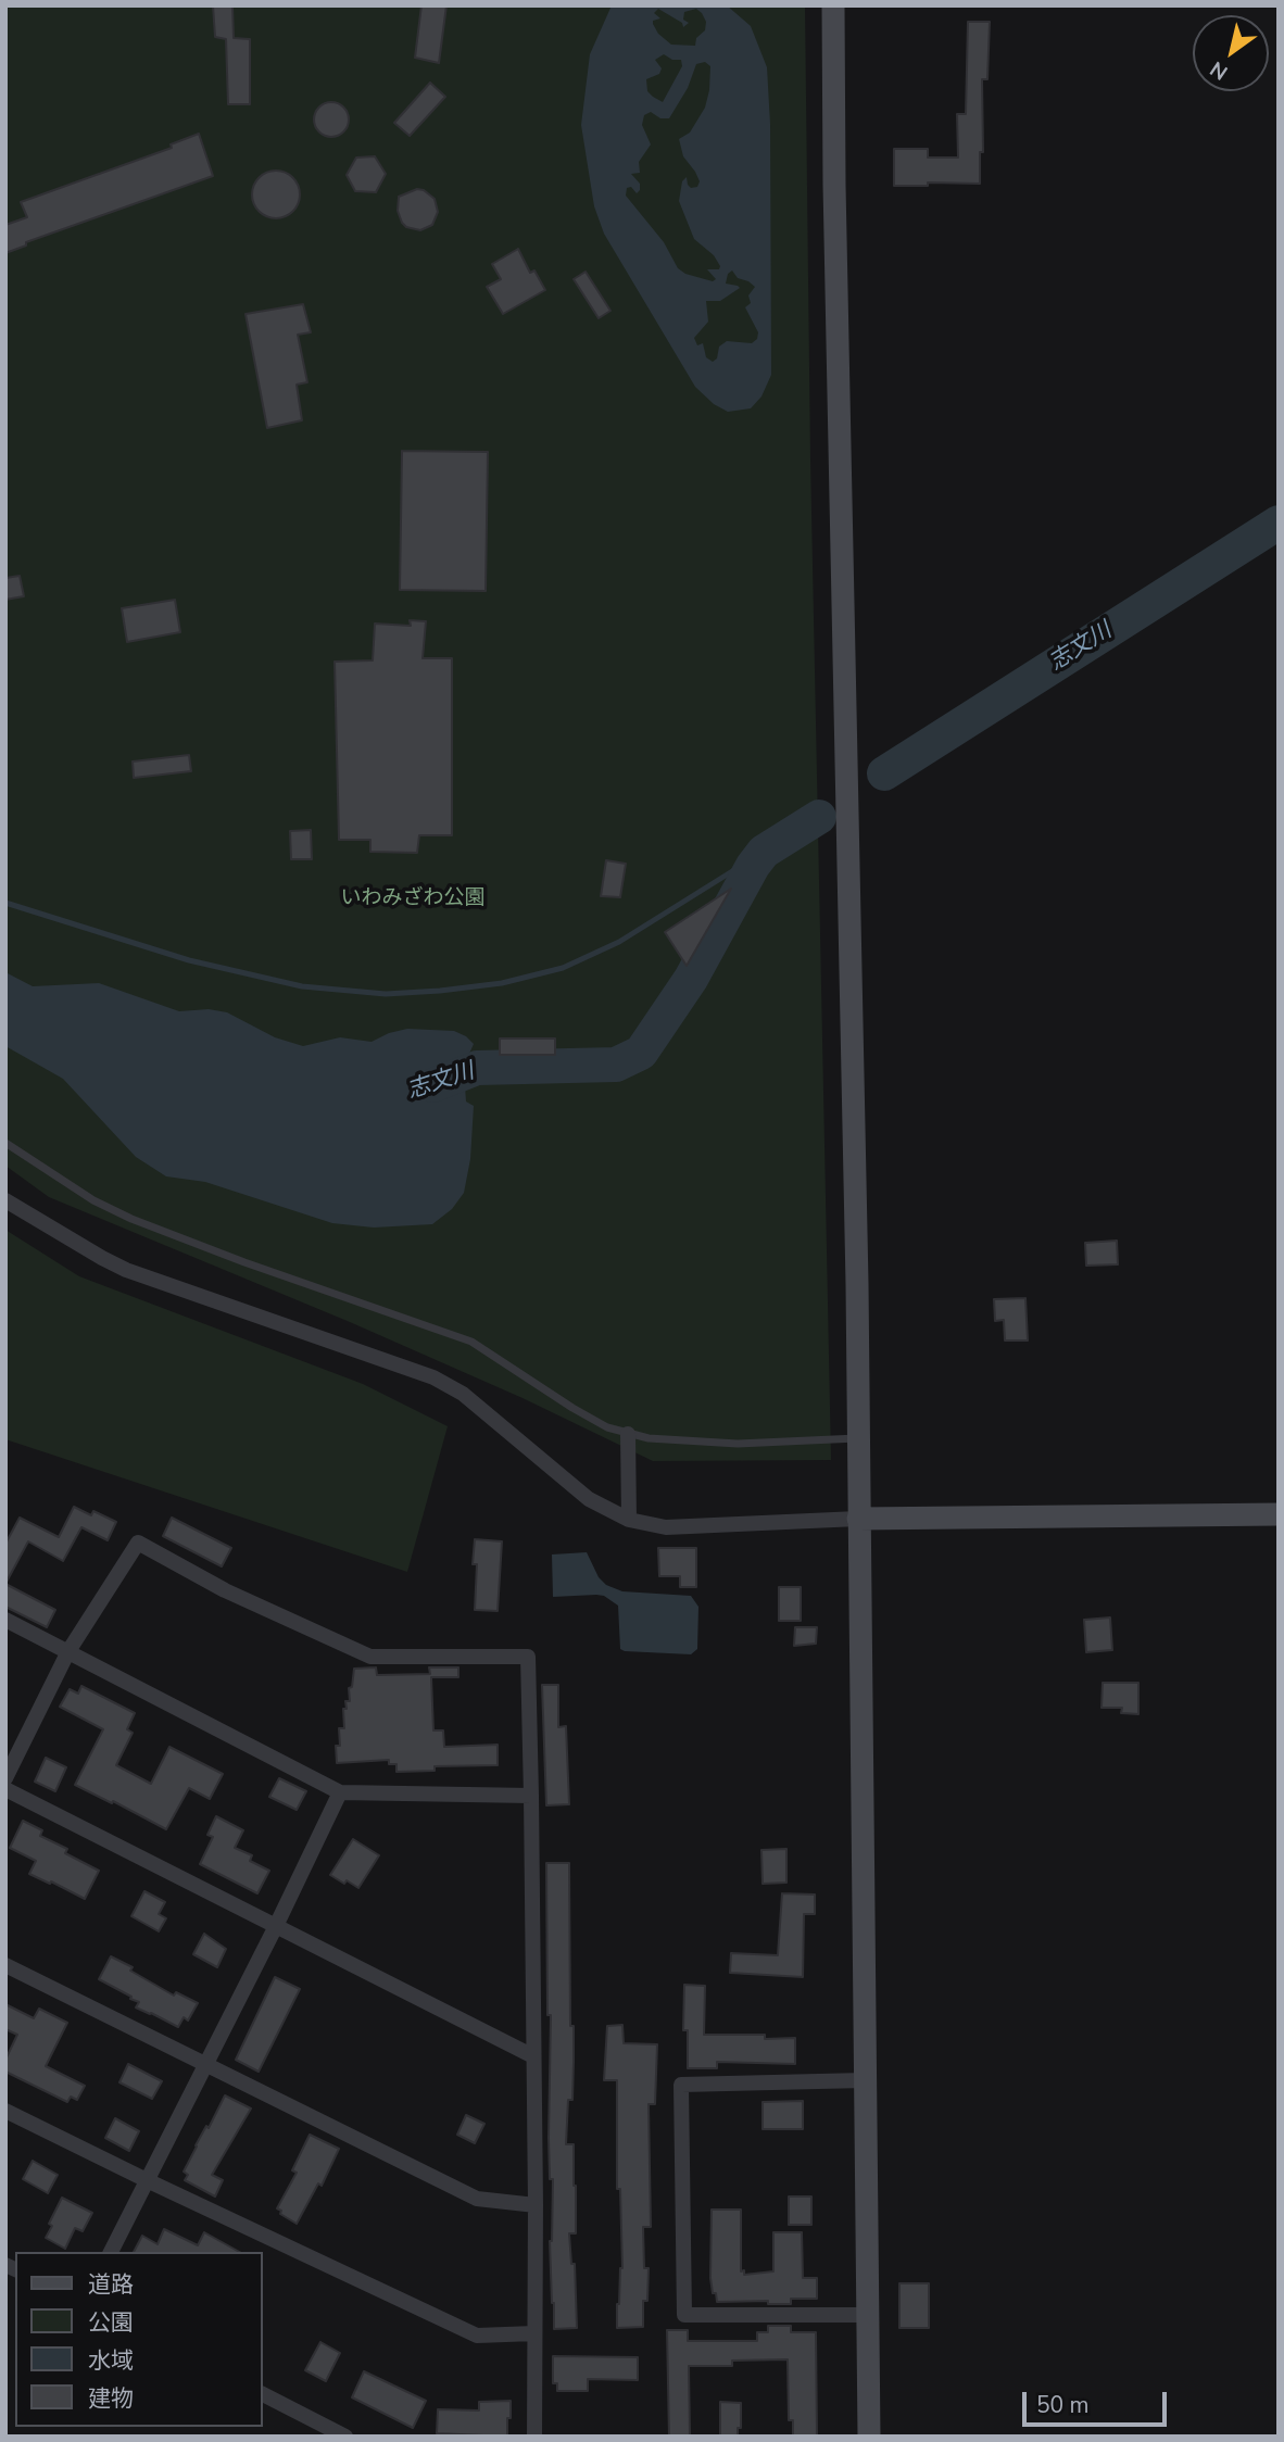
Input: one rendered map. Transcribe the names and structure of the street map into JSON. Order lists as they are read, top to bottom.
{
  "water": ["志文川"],
  "parks": ["いわみざわ公園"],
  "legend": [
    "道路",
    "公園",
    "水域",
    "建物"
  ],
  "scale_bar": "50 m",
  "north": "bottom left"
}
